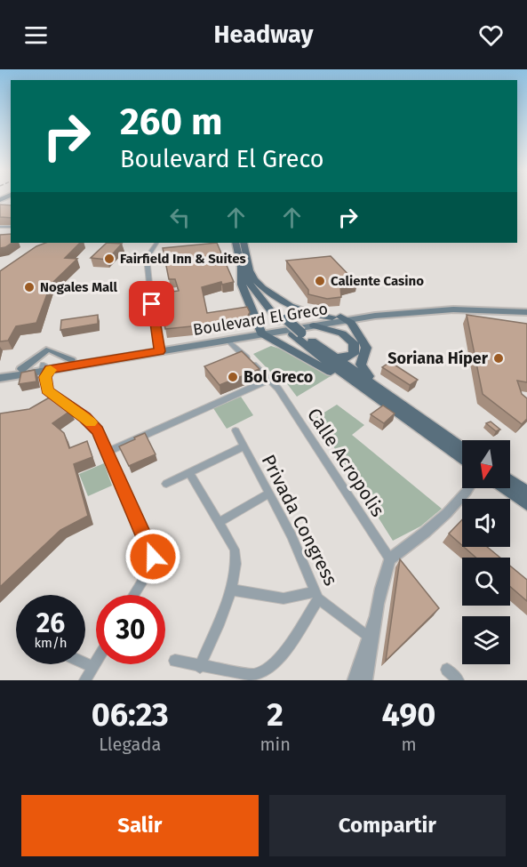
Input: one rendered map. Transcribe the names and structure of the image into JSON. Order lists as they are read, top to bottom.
{
  "streets": {
    "main road": ["Boulevard El Greco"],
    "street": ["Calle Acropolis", "Privada Congress"]
  },
  "crossings": [
    ["Boulevard El Greco", "Calle Acropolis"]
  ],
  "places": [
    "Fairfield Inn & Suites",
    "Caliente Casino",
    "Nogales Mall",
    "Soriana Híper",
    "Bol Greco"
  ],
  "north": "bottom",
  "page": {
    "header": "Headway",
    "turn": ["260 m", "Boulevard El Greco"],
    "speed": "26 km/h",
    "limit": "30",
    "eta": [
      "06:23",
      "Llegada",
      "2",
      "min",
      "490",
      "m"
    ],
    "buttons": ["Salir", "Compartir"]
  }
}
